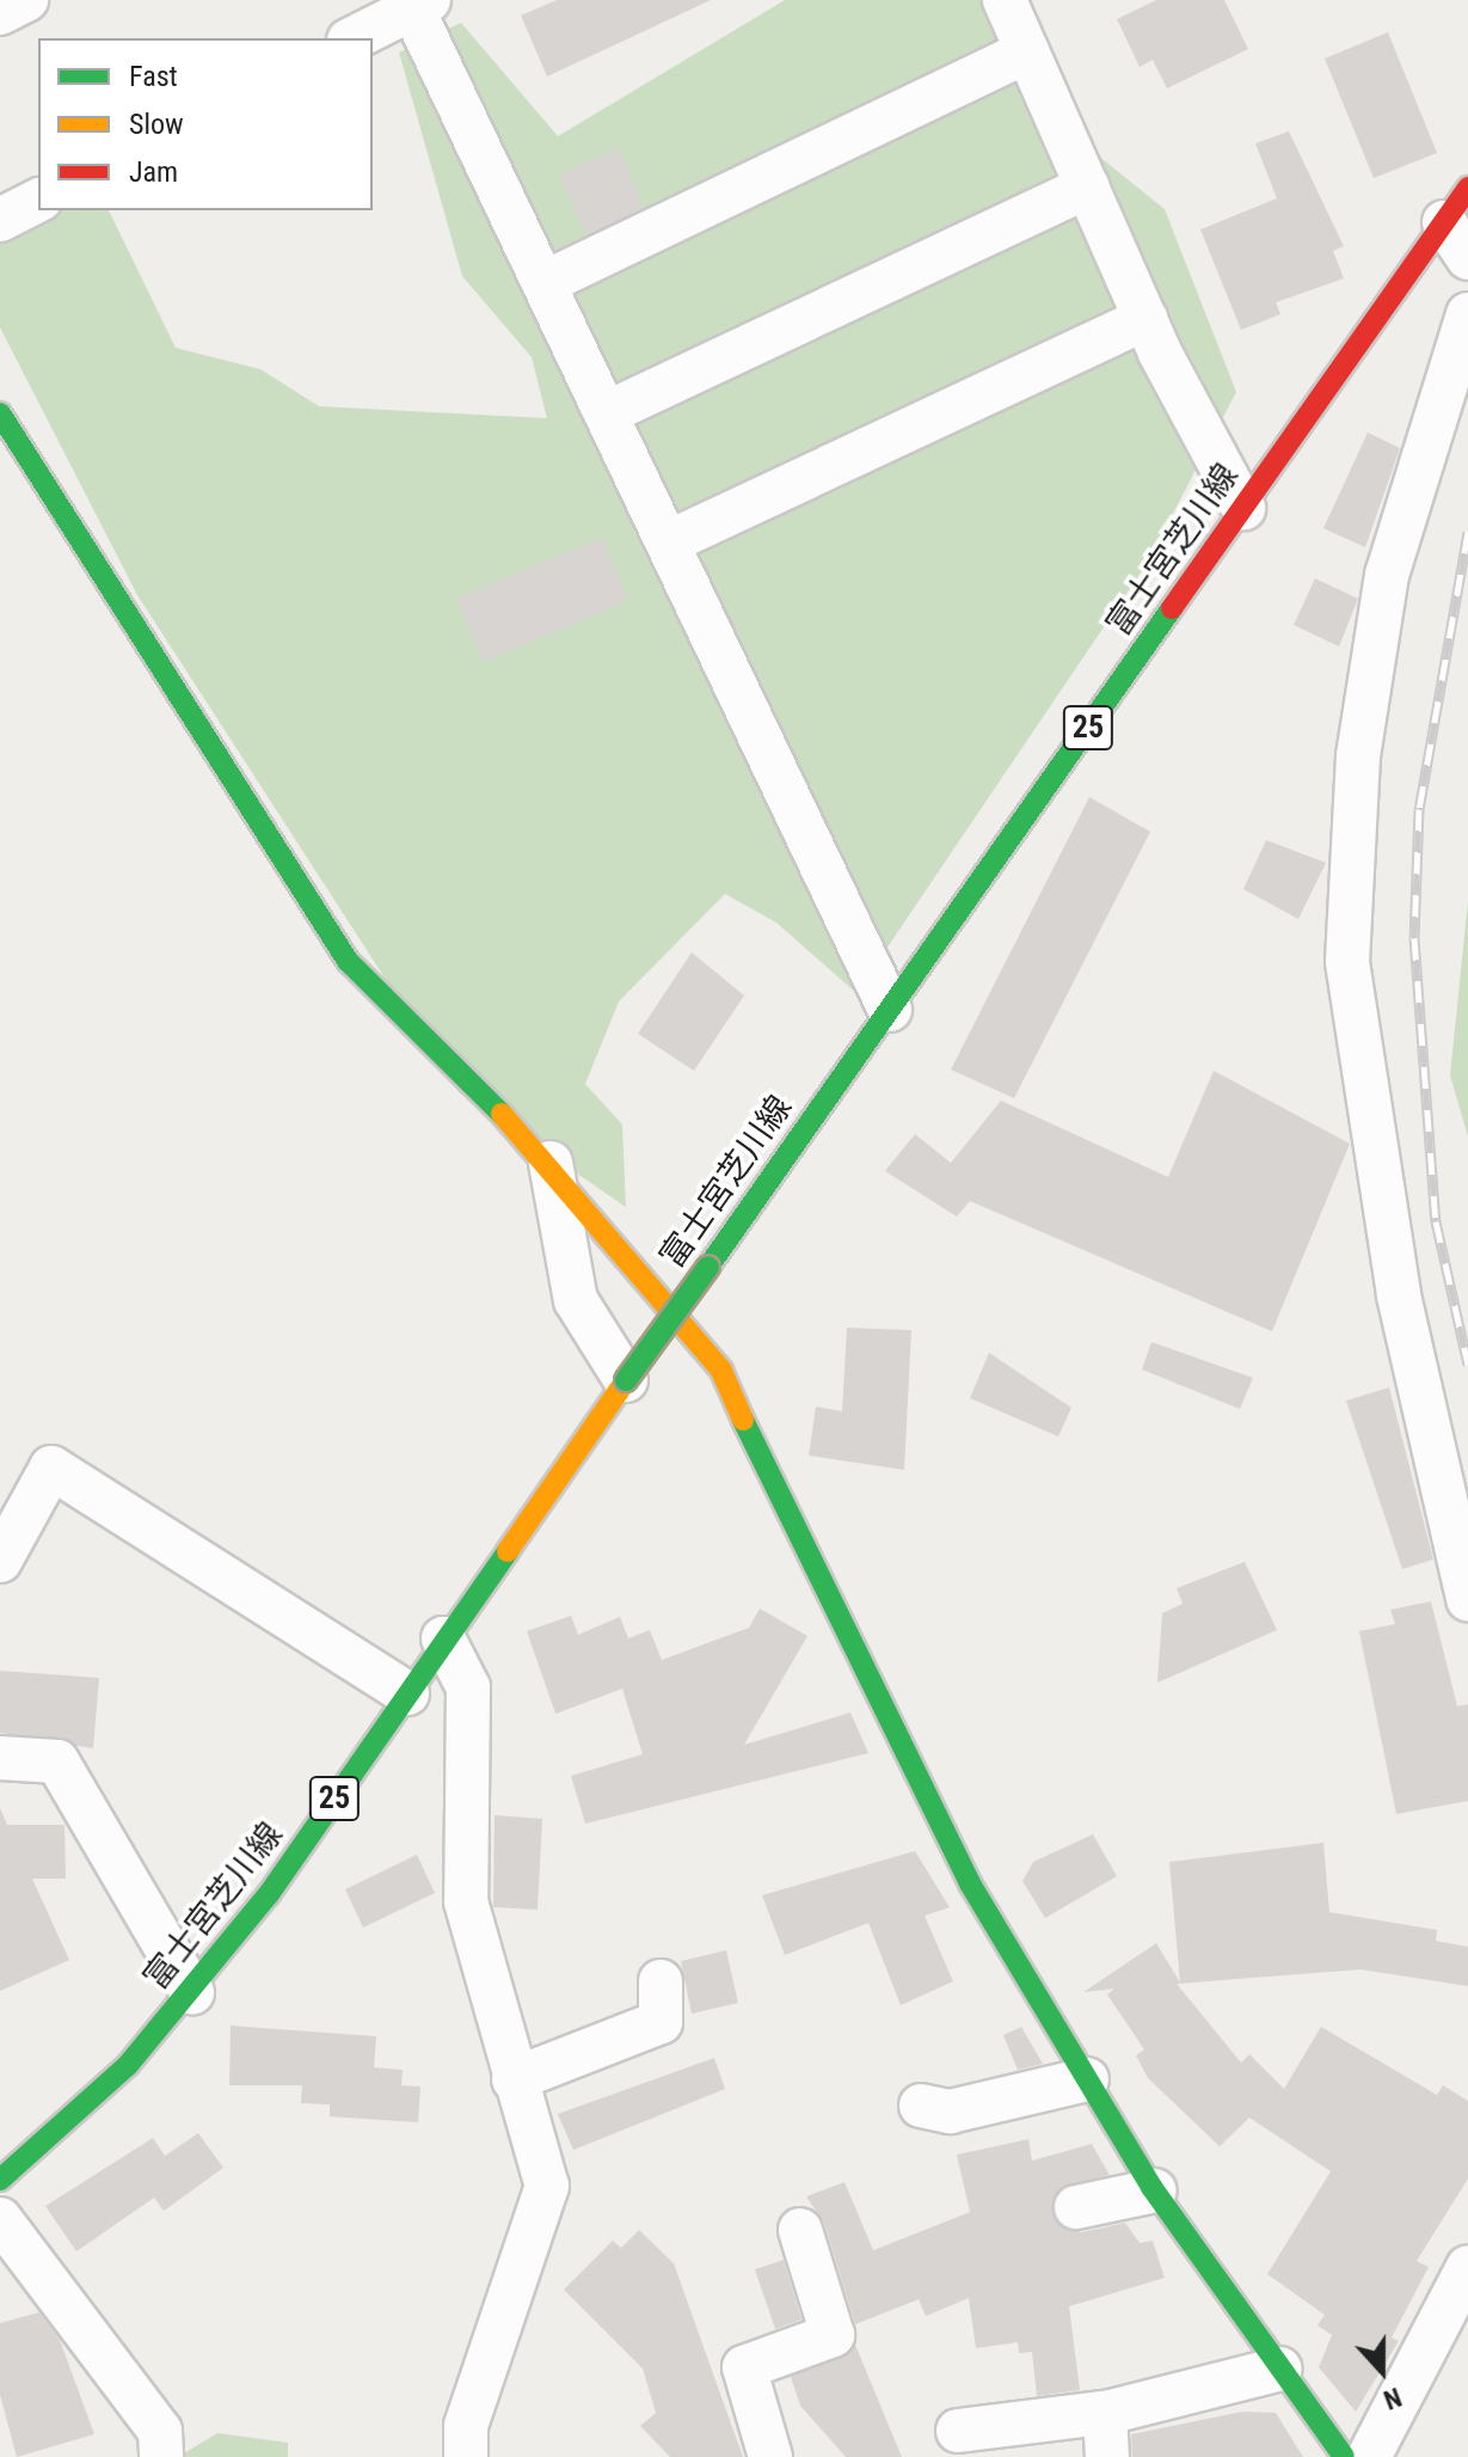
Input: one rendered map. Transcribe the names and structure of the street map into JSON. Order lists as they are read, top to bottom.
{
  "streets": {
    "street": ["富士宮芝川線", "25"]
  },
  "legend": ["Fast", "Slow", "Jam"],
  "north": "bottom"
}
